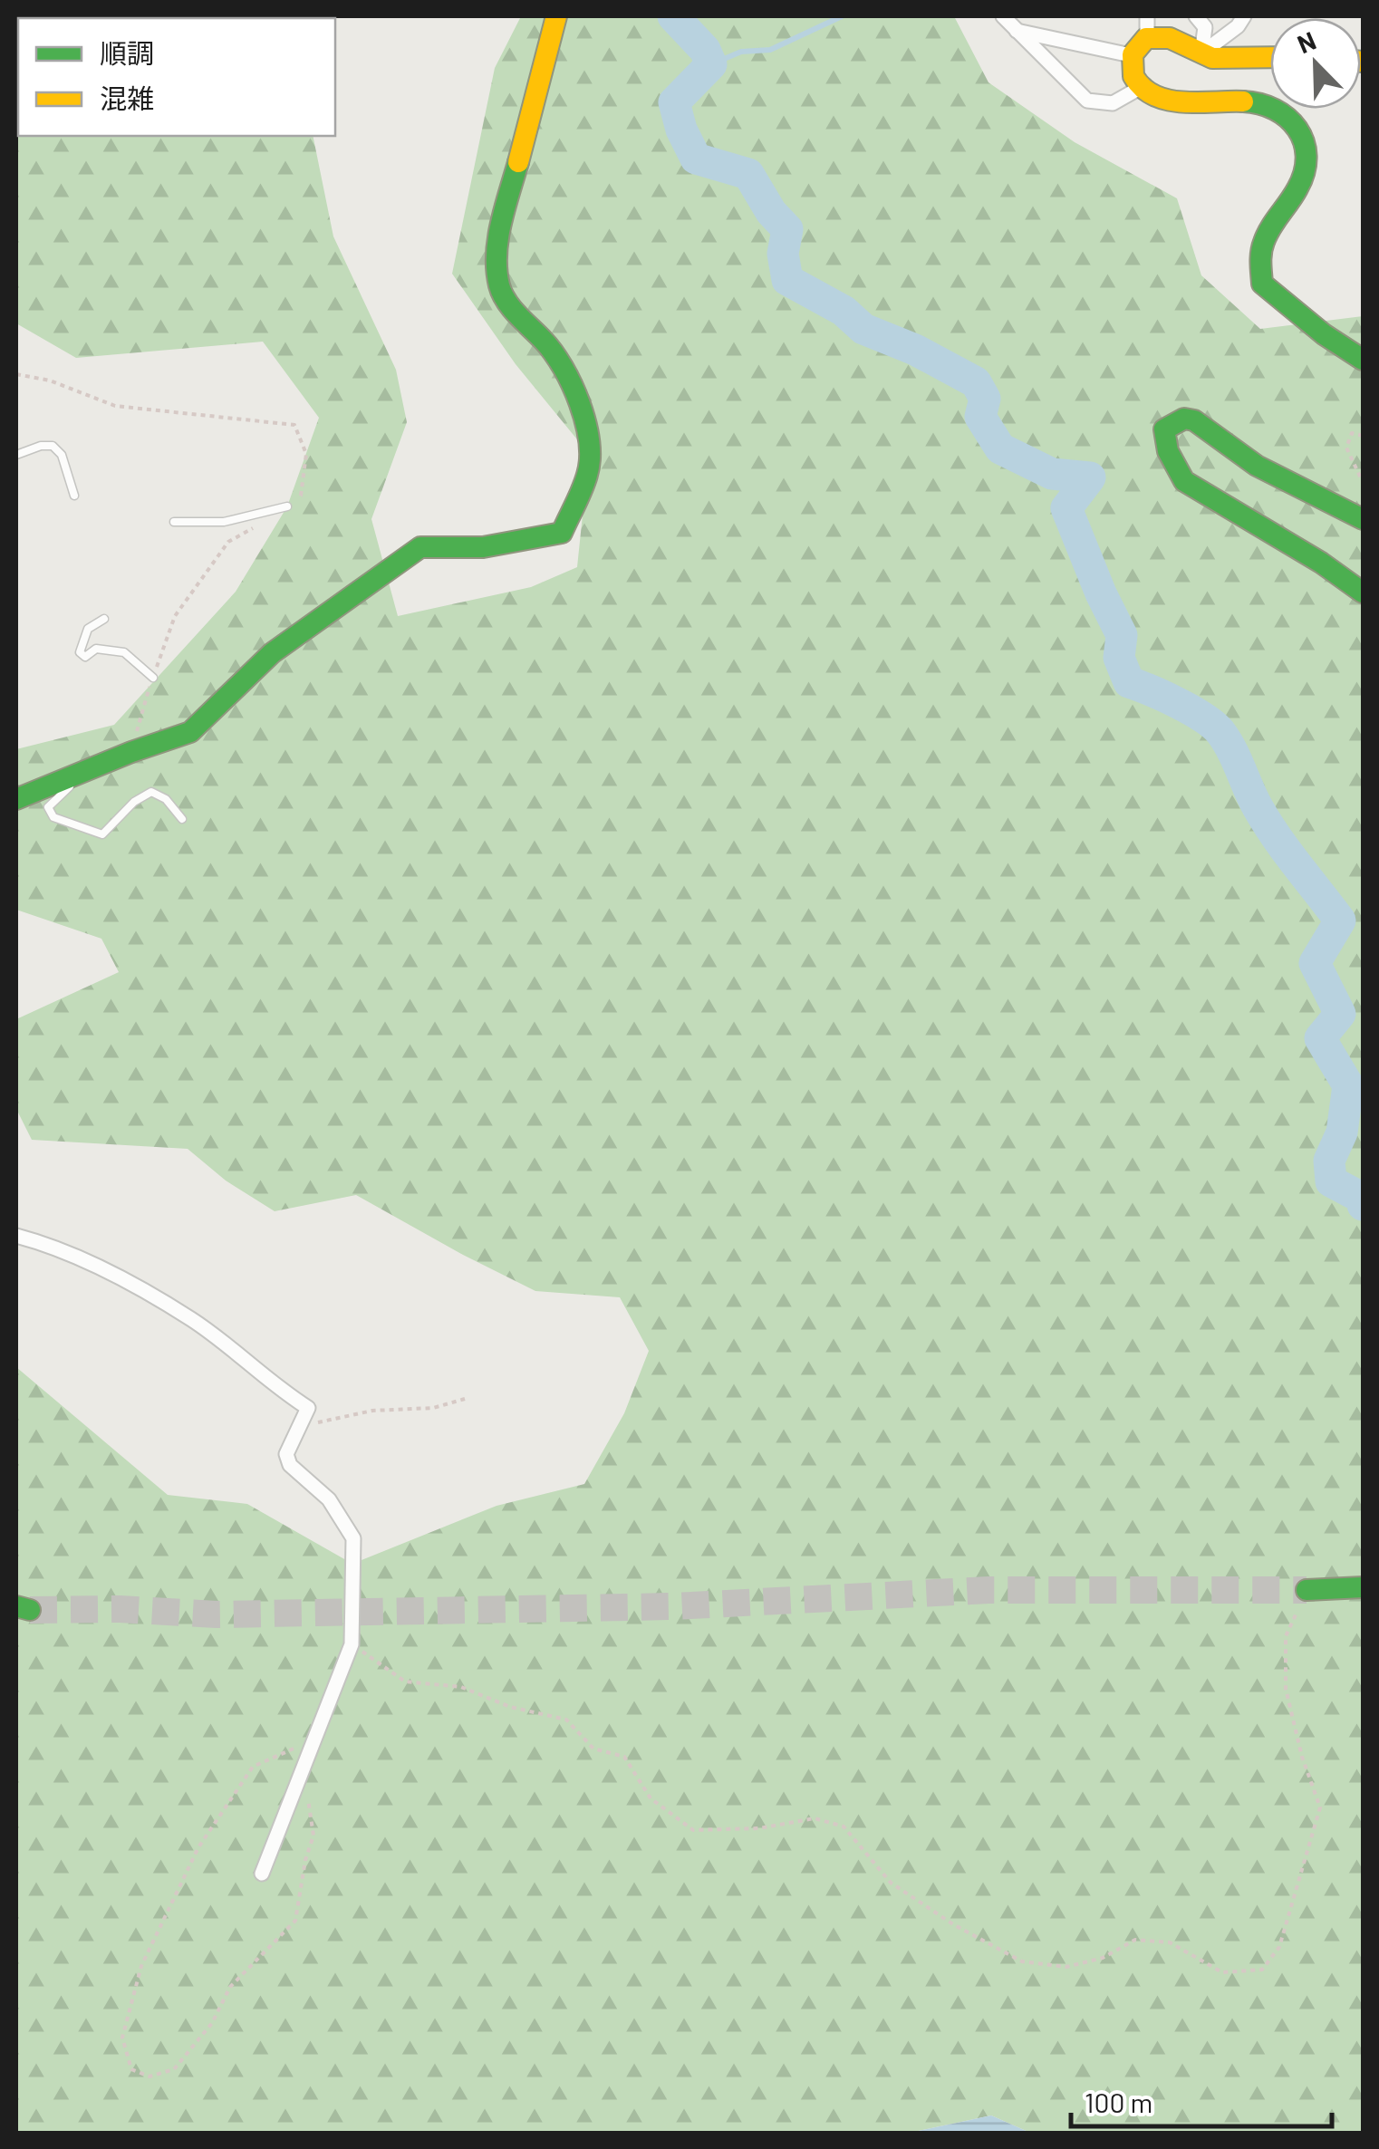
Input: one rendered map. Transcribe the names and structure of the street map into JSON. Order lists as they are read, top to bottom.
{
  "legend": ["順調", "混雑"],
  "scale_bar": "100 m",
  "north": "top left"
}
